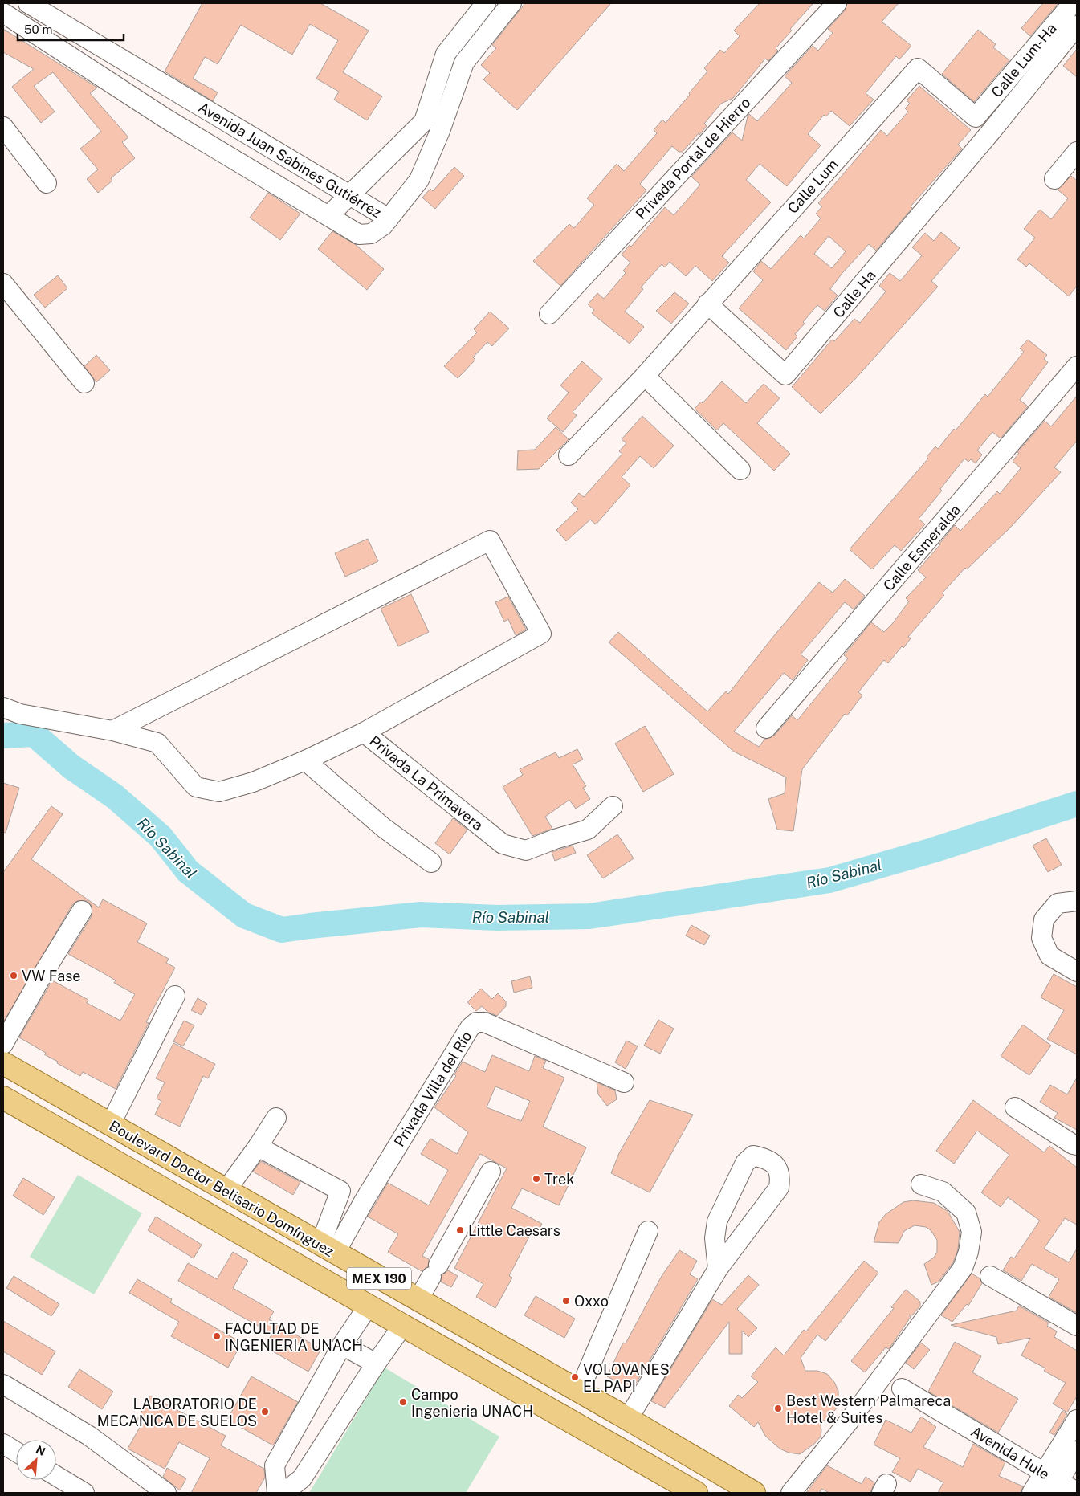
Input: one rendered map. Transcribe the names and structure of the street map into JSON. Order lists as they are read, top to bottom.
{
  "streets": {
    "main road": ["Boulevard Doctor Belisario Domínguez", "MEX 190"],
    "street": [
      "Calle Lum-Ha",
      "Privada Portal de Hierro",
      "Avenida Juan Sabines Gutiérrez",
      "Calle Lum",
      "Calle Ha",
      "Calle Esmeralda",
      "Privada La Primavera",
      "Privada Villa del Río",
      "Avenida Hule"
    ]
  },
  "crossings": [
    ["Calle Lum-Ha", "Calle Lum"],
    ["Calle Lum-Ha", "Calle Ha"],
    ["Calle Lum", "Calle Ha"],
    ["Privada Villa del Río", "Boulevard Doctor Belisario Domínguez"]
  ],
  "water": ["Río Sabinal"],
  "places": [
    "VW Fase",
    "Trek",
    "Little Caesars",
    "Oxxo",
    "FACULTAD DE INGENIERIA UNACH",
    "VOLOVANES EL PAPI",
    "Campo Ingenieria UNACH",
    "Best Western Palmareca Hotel & Suites",
    "LABORATORIO DE MECANICA DE SUELOS"
  ],
  "scale_bar": "50 m",
  "north": "top right"
}
